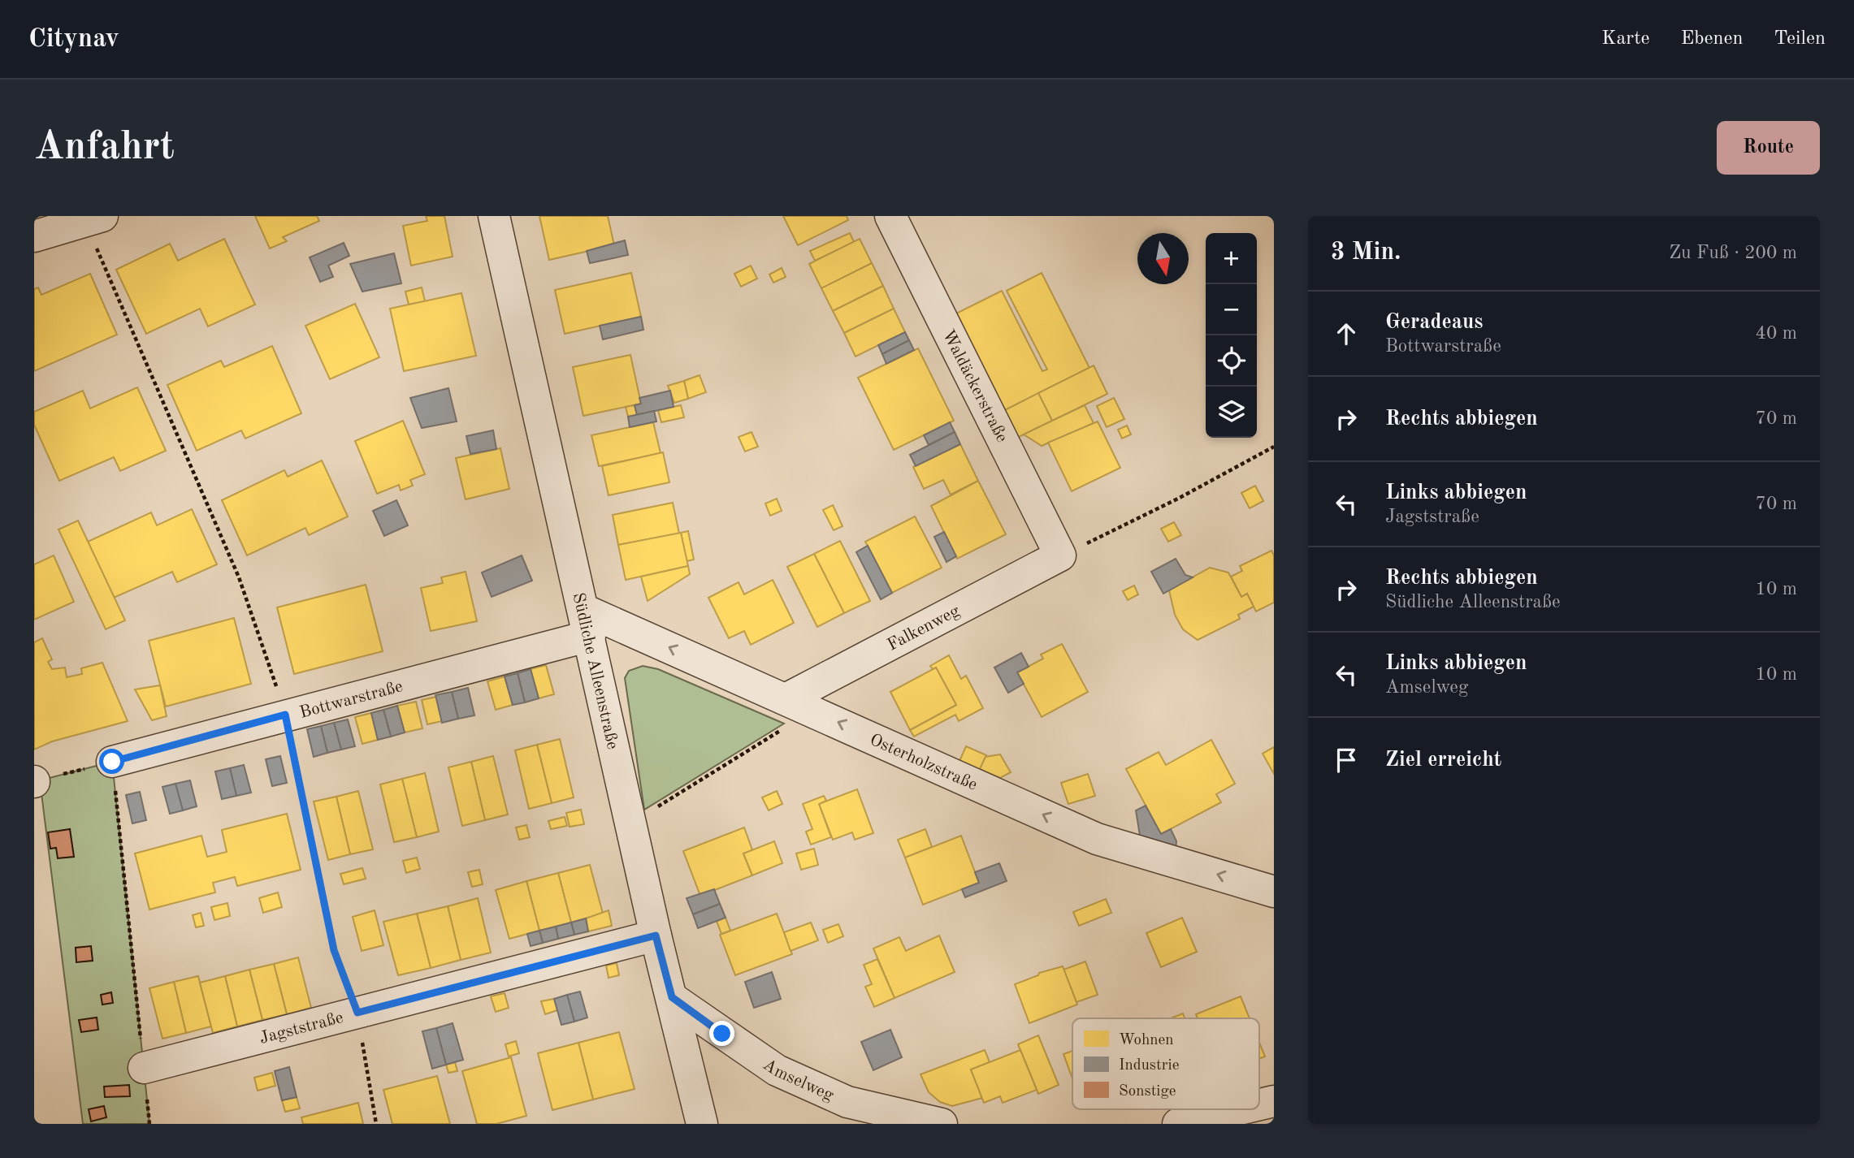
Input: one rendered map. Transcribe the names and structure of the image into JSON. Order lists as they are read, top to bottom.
{
  "streets": {
    "street": [
      "Waldäckerstraße",
      "Falkenweg",
      "Südliche Alleenstraße",
      "Bottwarstraße",
      "Osterholzstraße",
      "Jagststraße",
      "Amselweg"
    ]
  },
  "crossings": [
    ["Waldäckerstraße", "Falkenweg"],
    ["Falkenweg", "Osterholzstraße"],
    ["Südliche Alleenstraße", "Bottwarstraße"],
    ["Südliche Alleenstraße", "Osterholzstraße"],
    ["Südliche Alleenstraße", "Jagststraße"],
    ["Südliche Alleenstraße", "Amselweg"],
    ["Bottwarstraße", "Osterholzstraße"]
  ],
  "one_way": ["Osterholzstraße"],
  "legend": ["Wohnen", "Industrie", "Sonstige"],
  "north": "bottom",
  "page": {
    "header": "Citynav",
    "nav": ["Karte", "Ebenen", "Teilen"],
    "buttons": "Route",
    "title": "Anfahrt",
    "heading": ["3 Min.", "Zu Fuß · 200 m"],
    "map_buttons": ["+", "−"],
    "list": [
      ["Geradeaus", "Bottwarstraße", "40 m"],
      ["Rechts abbiegen", "70 m"],
      ["Links abbiegen", "Jagststraße", "70 m"],
      ["Rechts abbiegen", "Südliche Alleenstraße", "10 m"],
      ["Links abbiegen", "Amselweg", "10 m"],
      "Ziel erreicht"
    ]
  }
}
